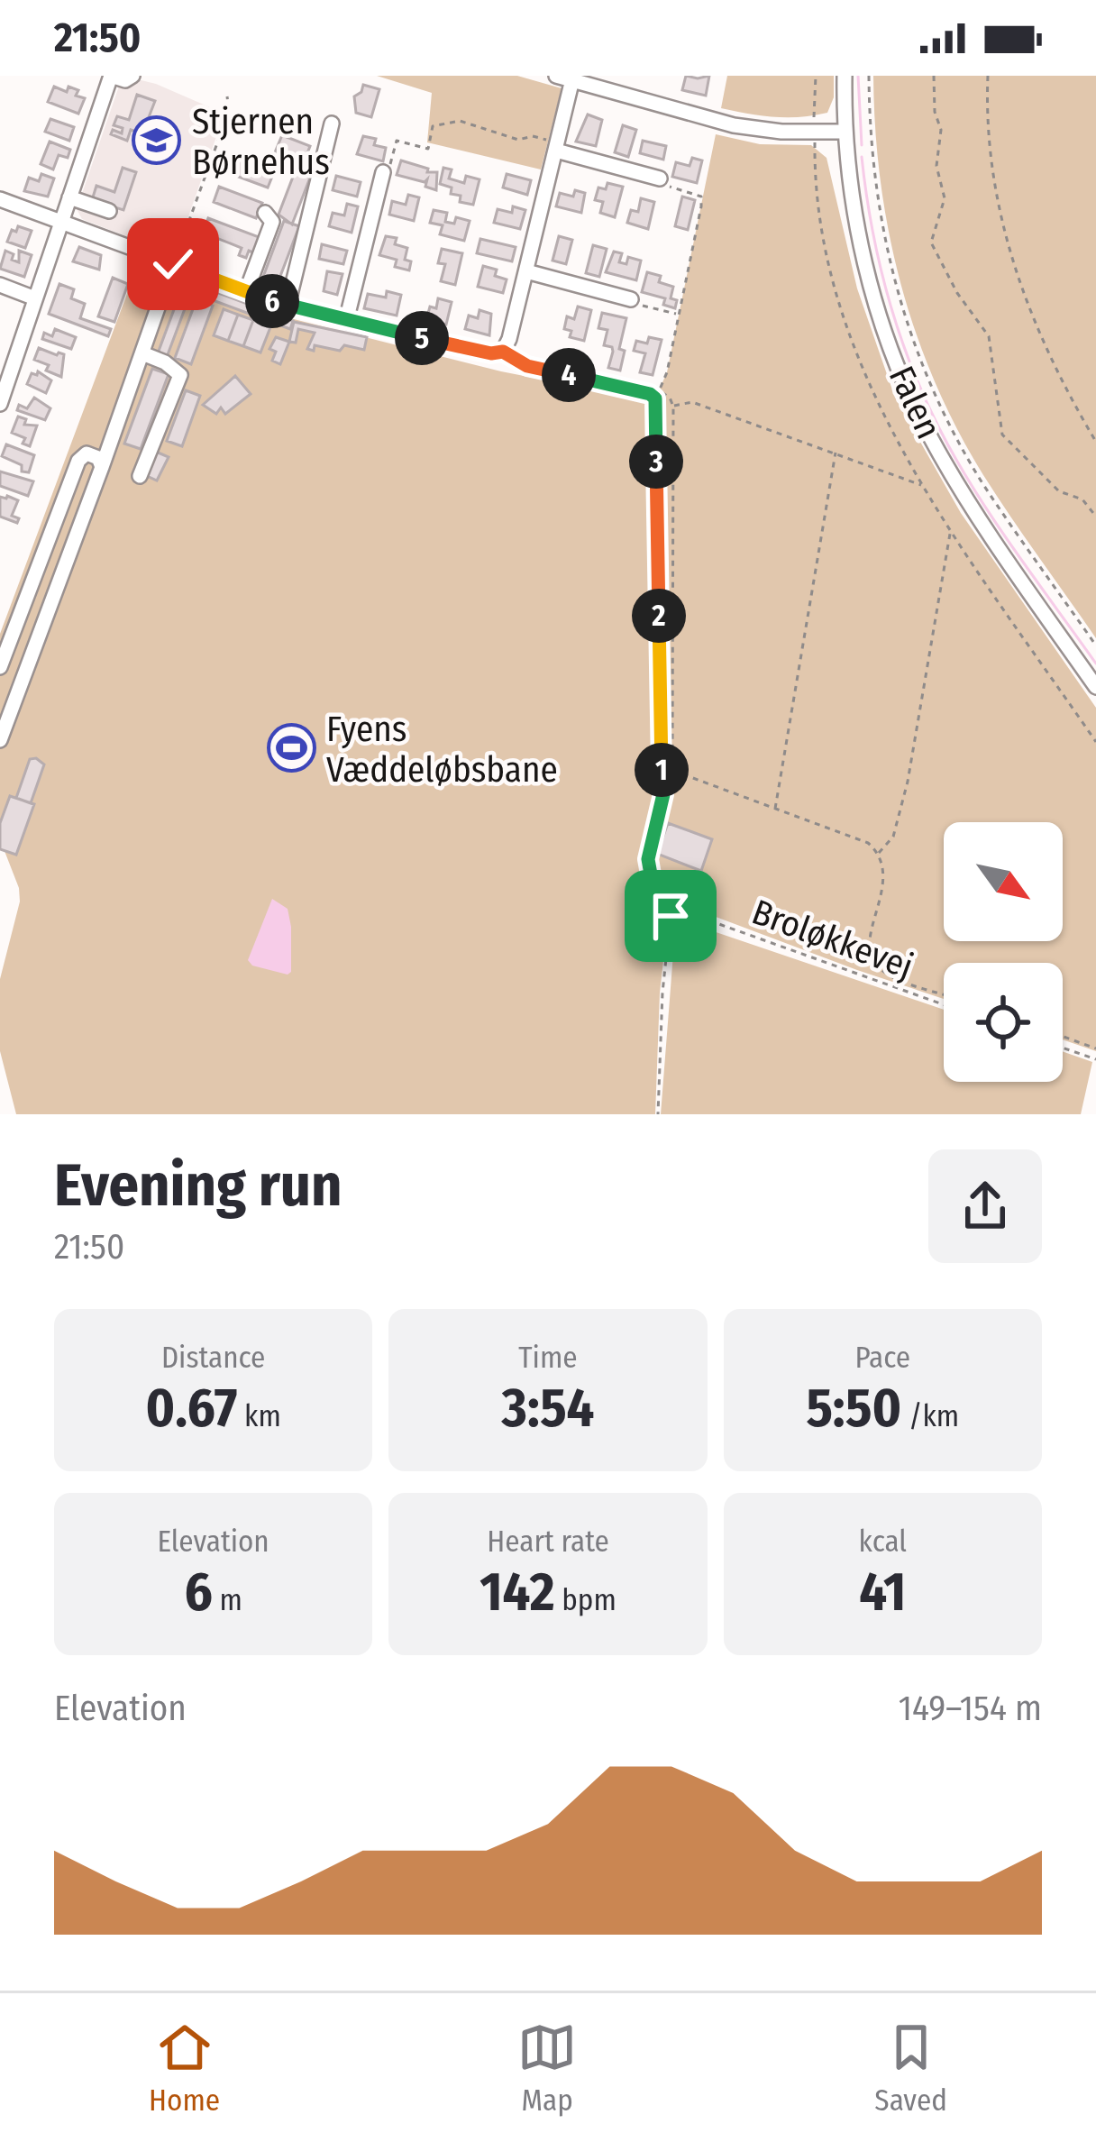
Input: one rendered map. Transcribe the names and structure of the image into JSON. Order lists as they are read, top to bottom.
{
  "streets": {
    "street": ["Falen"],
    "path": ["Broløkkevej"]
  },
  "places": {
    "school or university": ["Stjernen Børnehus"],
    "sports": ["Fyens Væddeløbsbane"]
  },
  "north": "bottom right",
  "page": {
    "status": "21:50",
    "pins": [
      "6",
      "5",
      "4",
      "3",
      "2",
      "1"
    ],
    "heading": ["Evening run", "21:50"],
    "stats": [
      ["Distance", "0.67 km"],
      ["Time", "3:54"],
      ["Pace", "5:50 /km"],
      ["Elevation", "6 m"],
      ["Heart rate", "142 bpm"],
      ["kcal", "41"]
    ],
    "chart": ["Elevation", "149–154 m"],
    "tabs": ["Home", "Map", "Saved"]
  }
}
